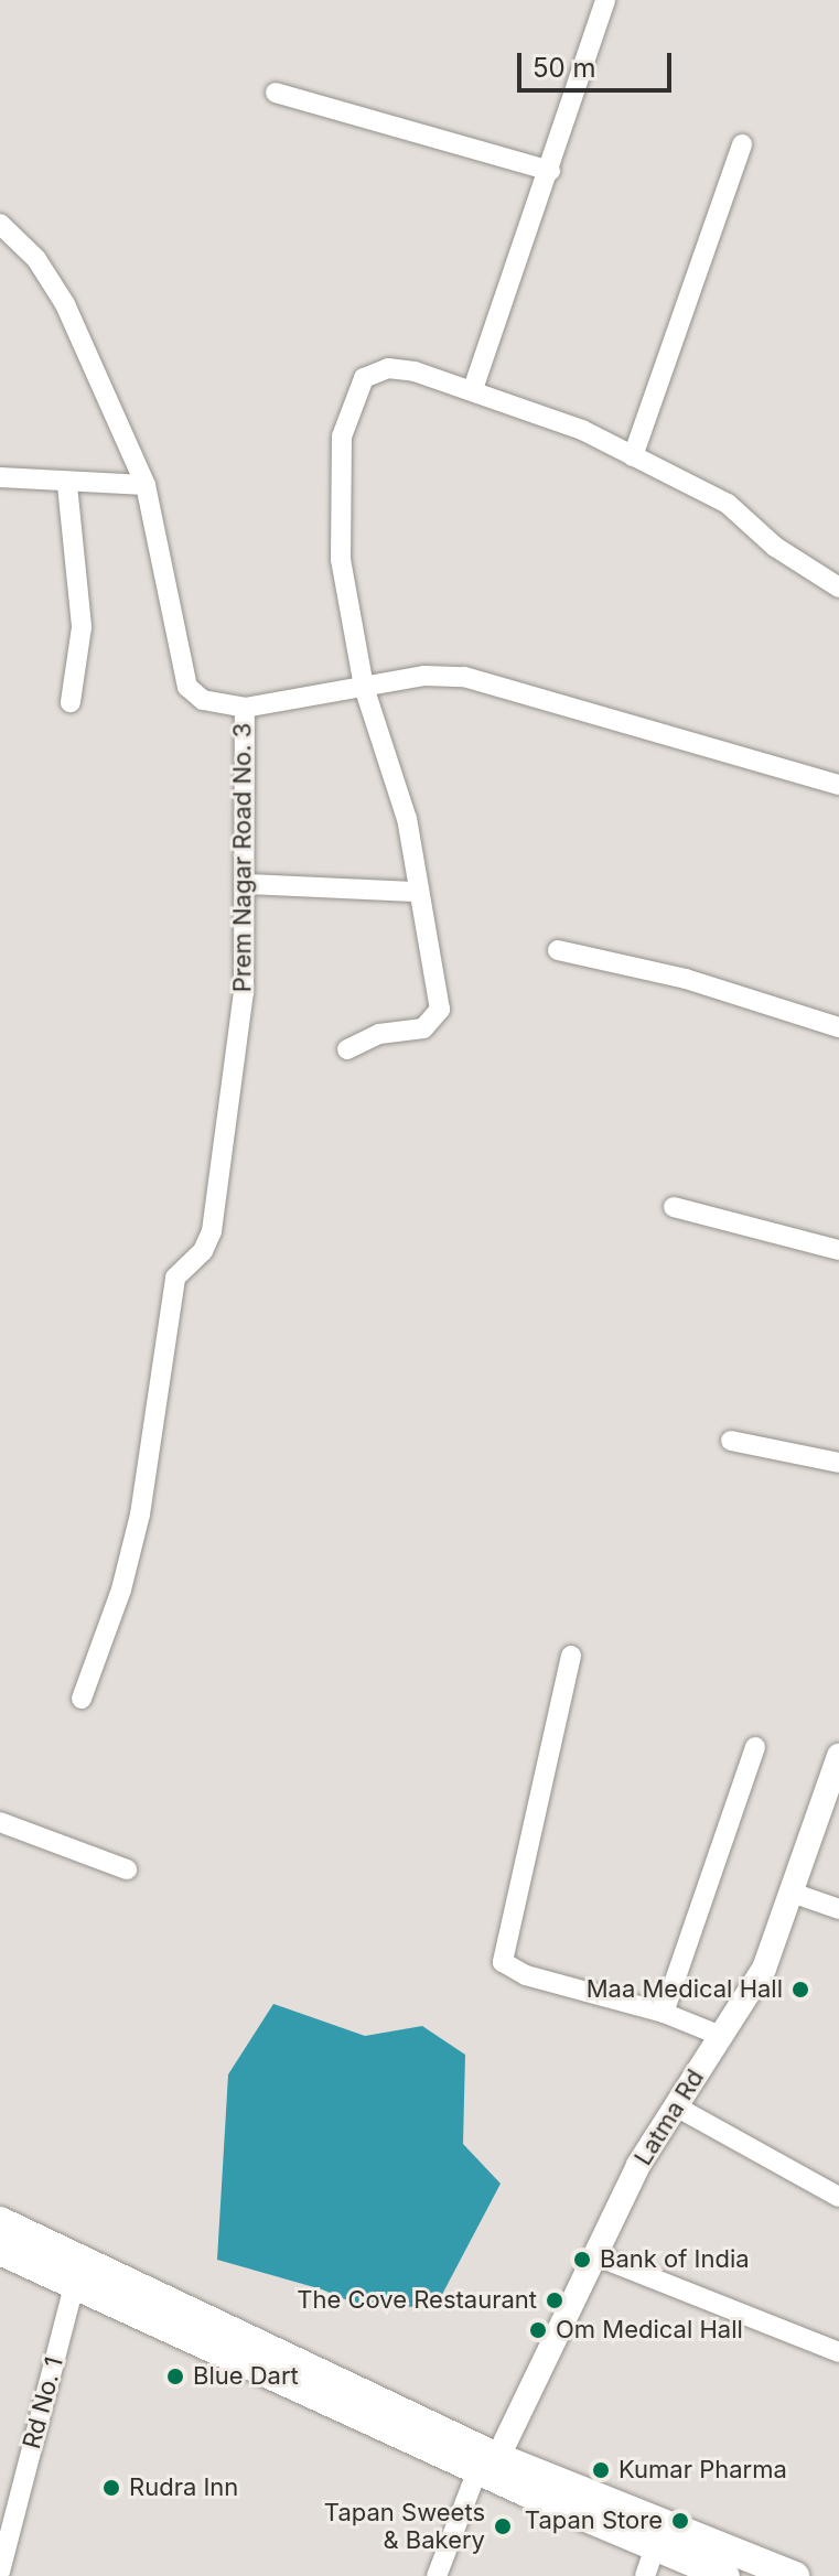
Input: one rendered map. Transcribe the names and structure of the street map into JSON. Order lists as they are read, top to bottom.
{
  "streets": {
    "street": ["Prem Nagar Road No. 3", "Latma Rd", "Rd No. 1"]
  },
  "places": [
    "Maa Medical Hall",
    "Bank of India",
    "The Cove Restaurant",
    "Om Medical Hall",
    "Blue Dart",
    "Kumar Pharma",
    "Rudra Inn",
    "Tapan Store",
    "Tapan Sweets & Bakery"
  ],
  "scale_bar": "50 m"
}
